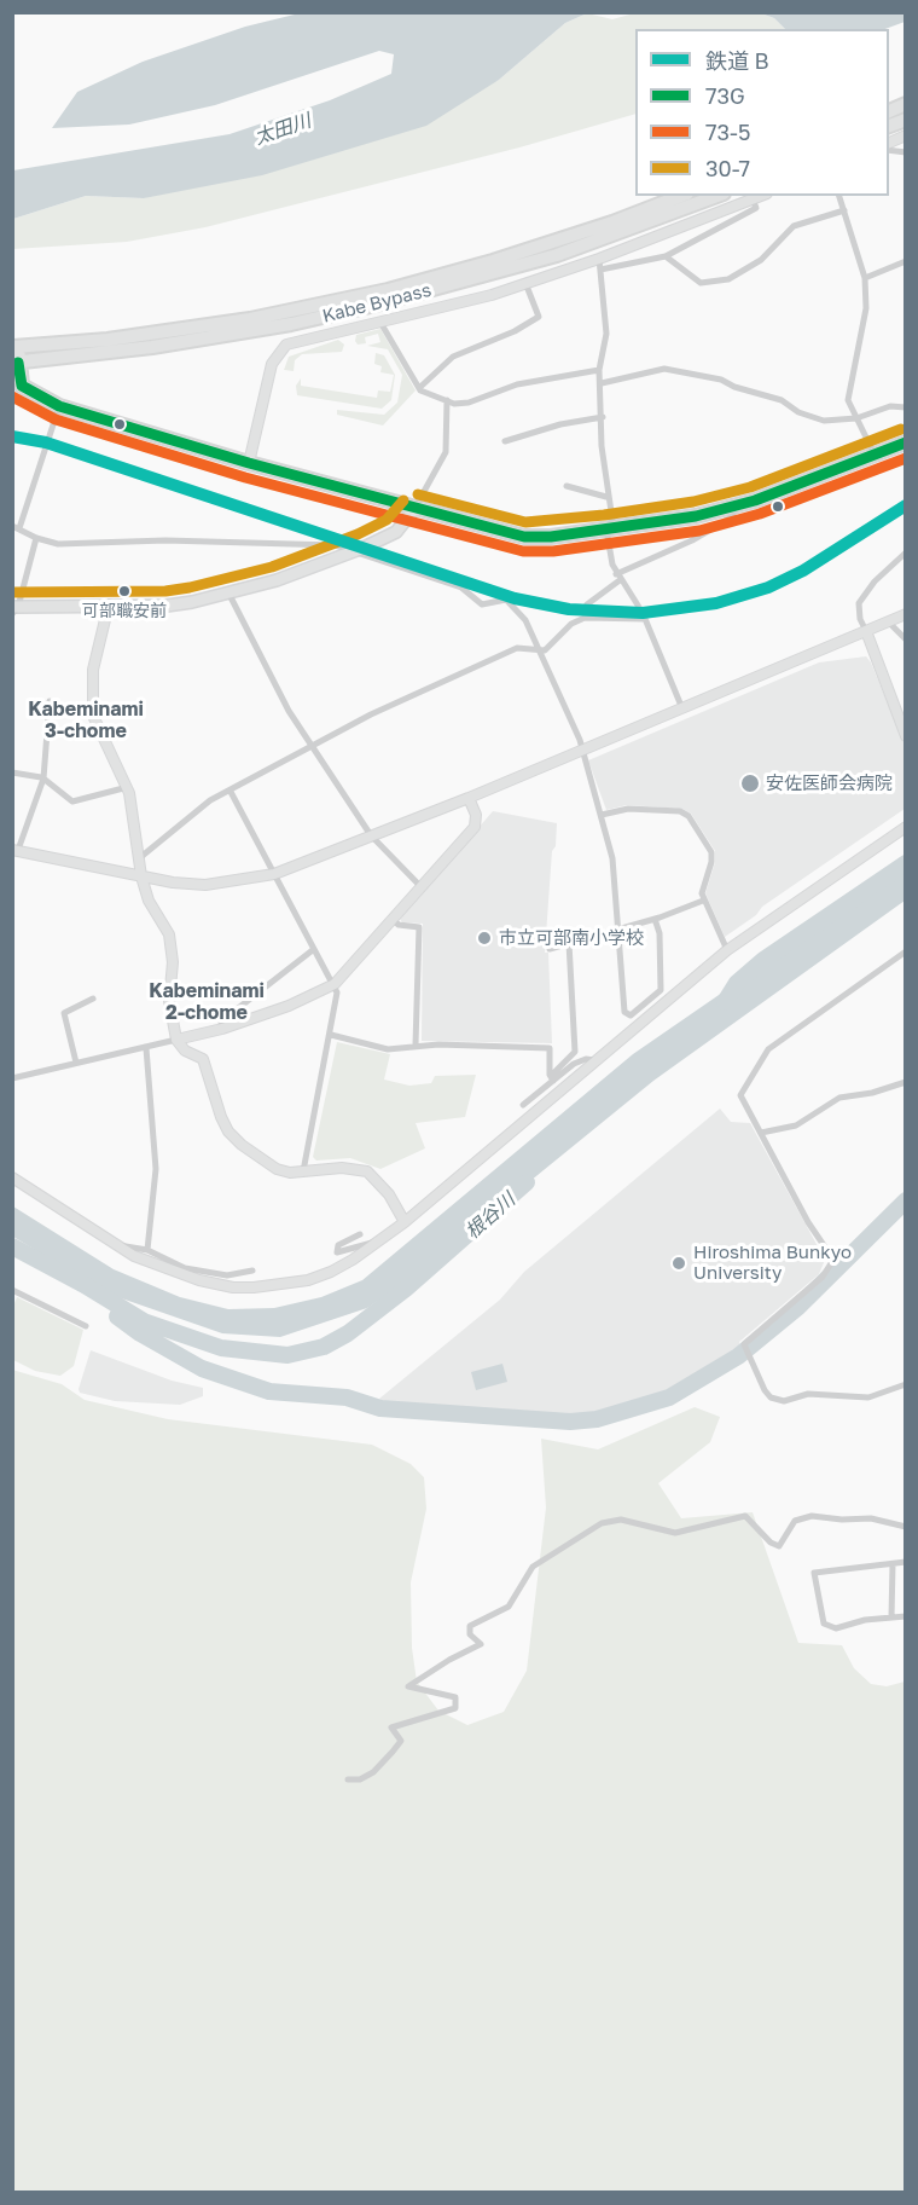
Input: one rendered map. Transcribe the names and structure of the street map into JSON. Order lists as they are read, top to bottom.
{
  "streets": {
    "highway": ["Kabe Bypass"]
  },
  "districts": ["Kabeminami 3-chome", "Kabeminami 2-chome"],
  "water": ["太田川", "根谷川"],
  "places": [
    "可部職安前",
    "安佐医師会病院",
    "市立可部南小学校",
    "Hiroshima Bunkyo University"
  ],
  "lines": [
    "transit line 73G",
    "transit line 73-5",
    "transit line 30-7",
    "rail line B"
  ],
  "legend": [
    "鉄道 B",
    "73G",
    "73-5",
    "30-7"
  ]
}
